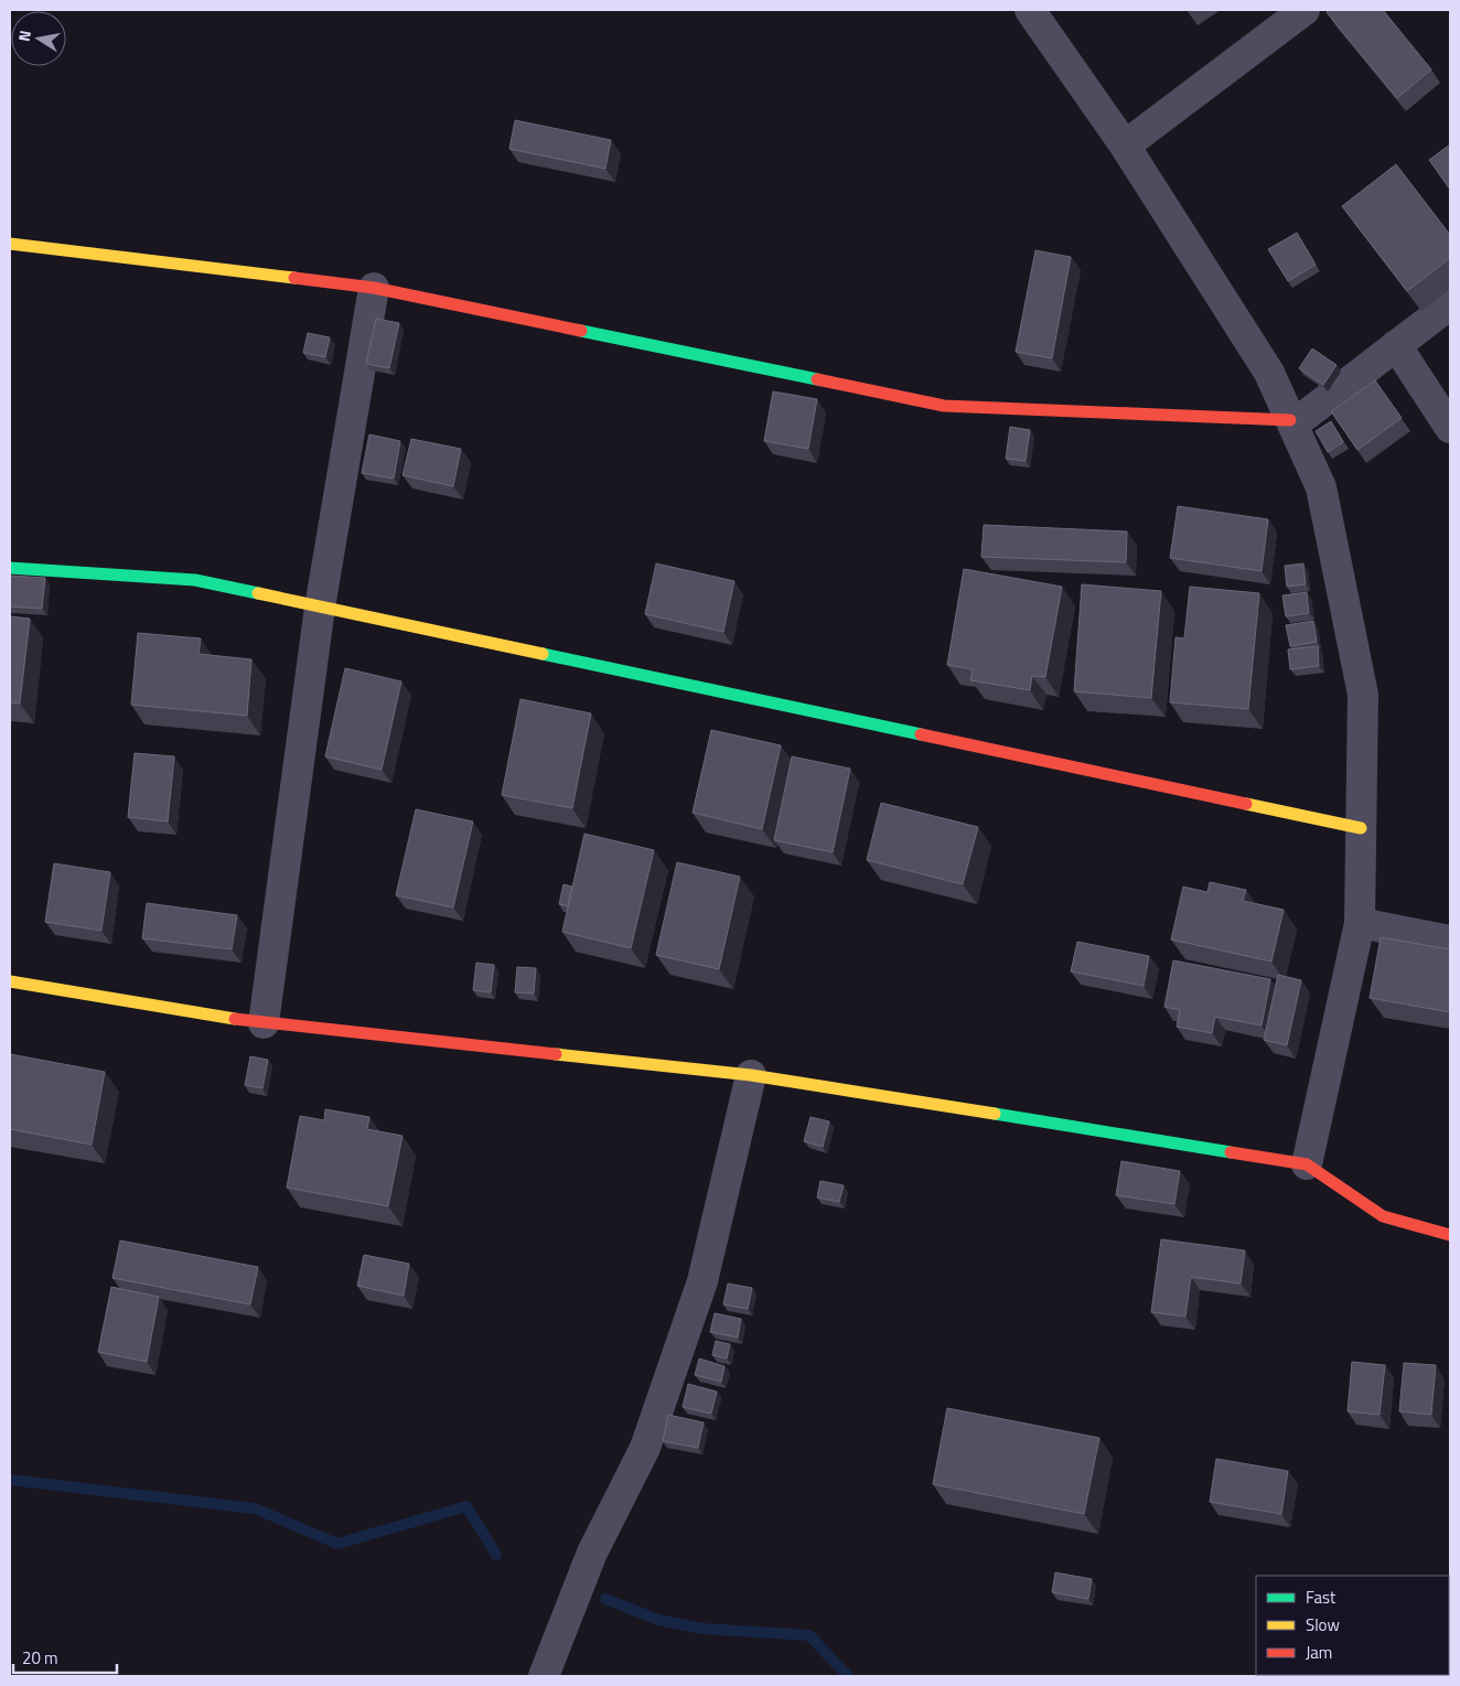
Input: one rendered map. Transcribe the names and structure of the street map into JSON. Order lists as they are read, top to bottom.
{
  "legend": ["Fast", "Slow", "Jam"],
  "scale_bar": "20 m",
  "north": "left"
}
